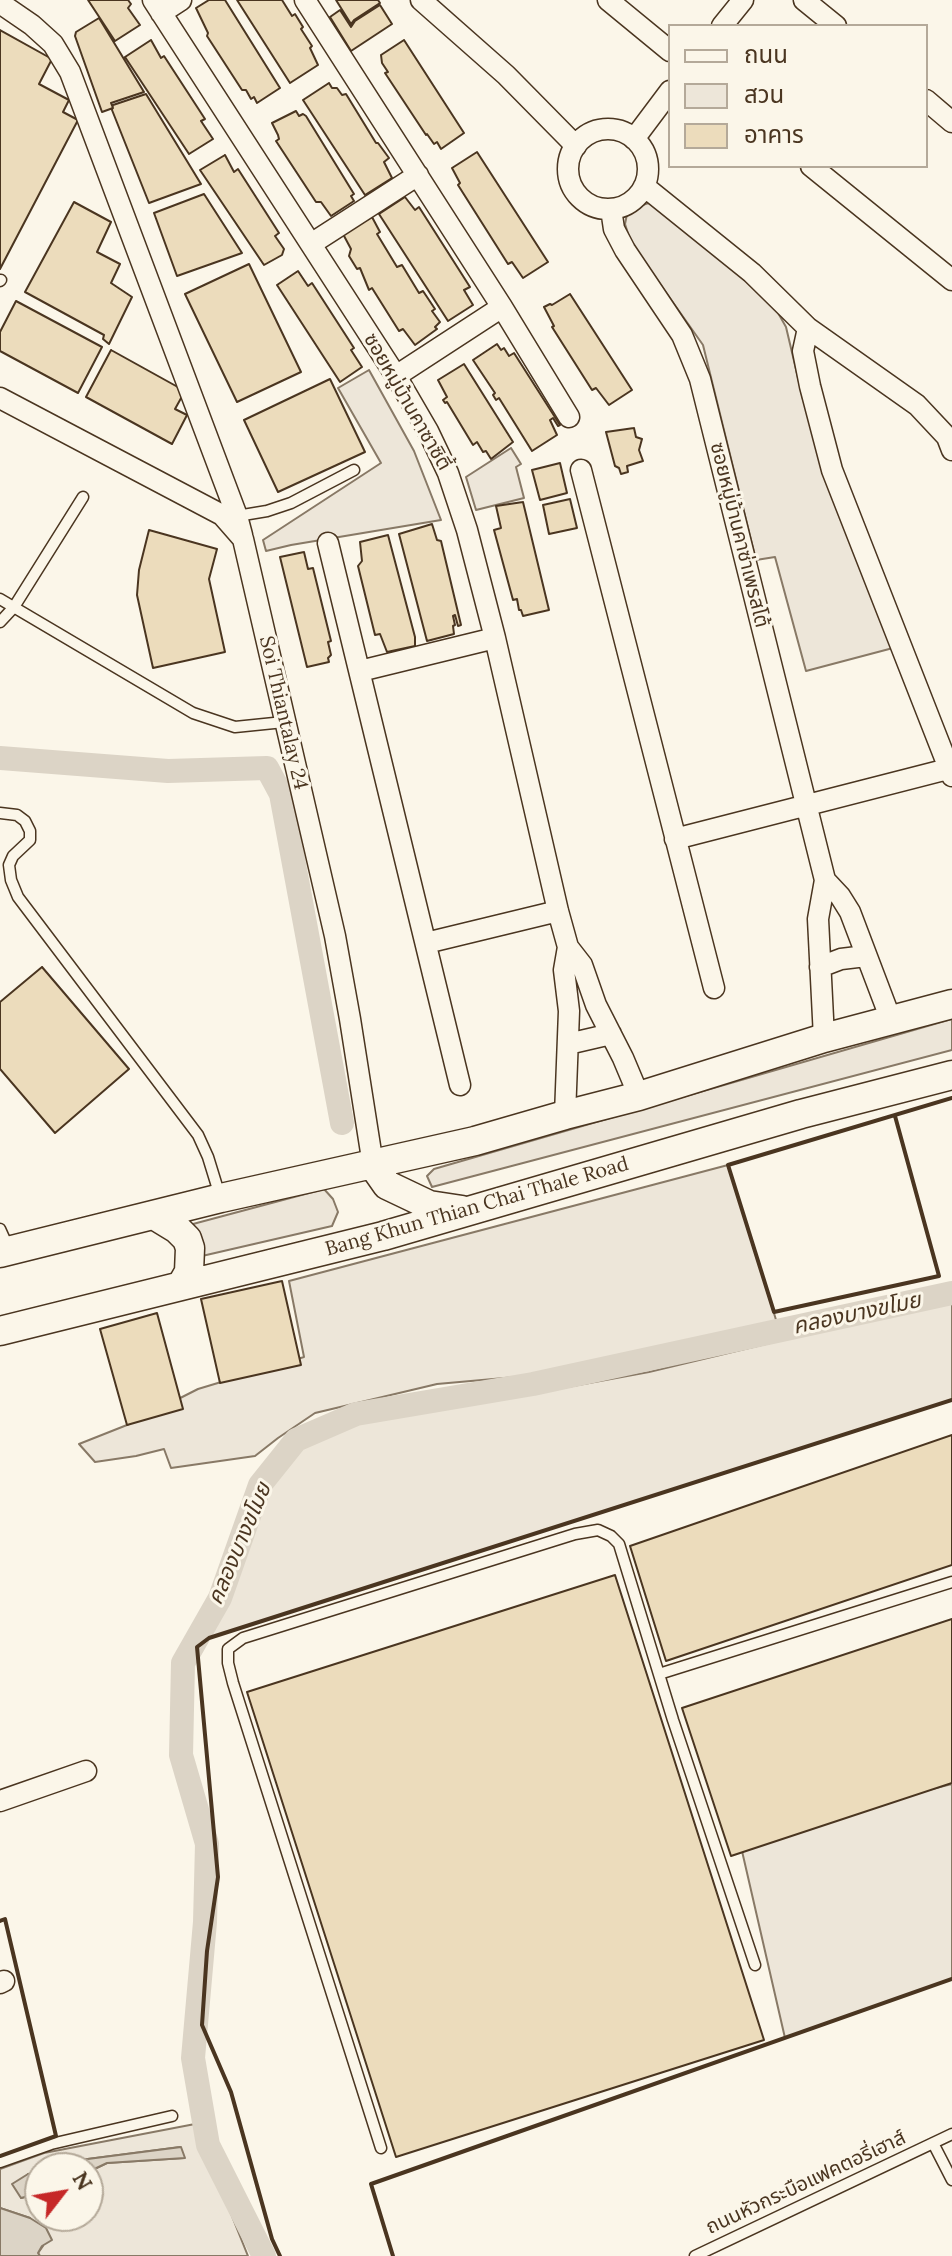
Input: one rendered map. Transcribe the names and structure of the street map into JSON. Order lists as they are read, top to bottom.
{
  "streets": {
    "main road": ["Bang Khun Thian Chai Thale Road"],
    "street": ["ซอยหมู่บ้านคาซาซิตี้", "ซอยหมู่บ้านคาซ่าเพรสโต้", "Soi Thiantalay 24"],
    "lane": ["ถนนหัวกระบือแฟคตอรี่เฮาส์"]
  },
  "water": ["คลองบางขโมย"],
  "legend": ["ถนน", "สวน", "อาคาร"],
  "north": "top right"
}
